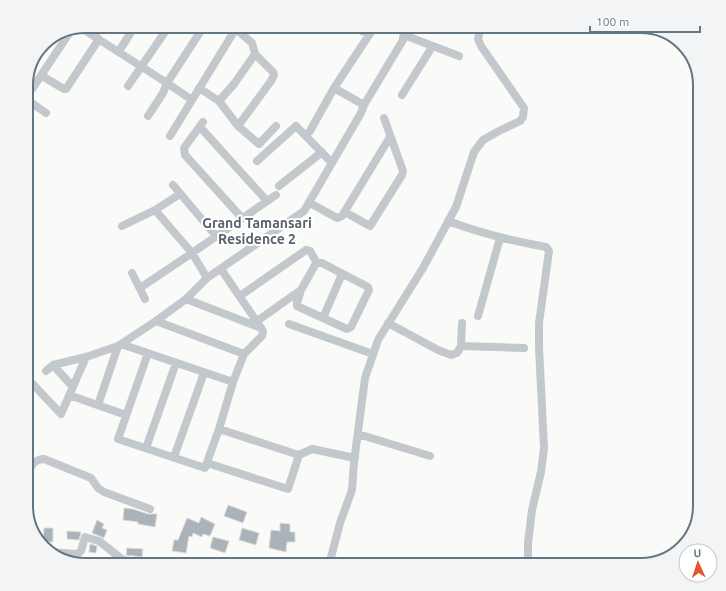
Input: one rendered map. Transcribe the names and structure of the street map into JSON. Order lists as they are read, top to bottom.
{
  "districts": ["Grand Tamansari Residence 2"],
  "scale_bar": "100 m",
  "north": "top"
}
